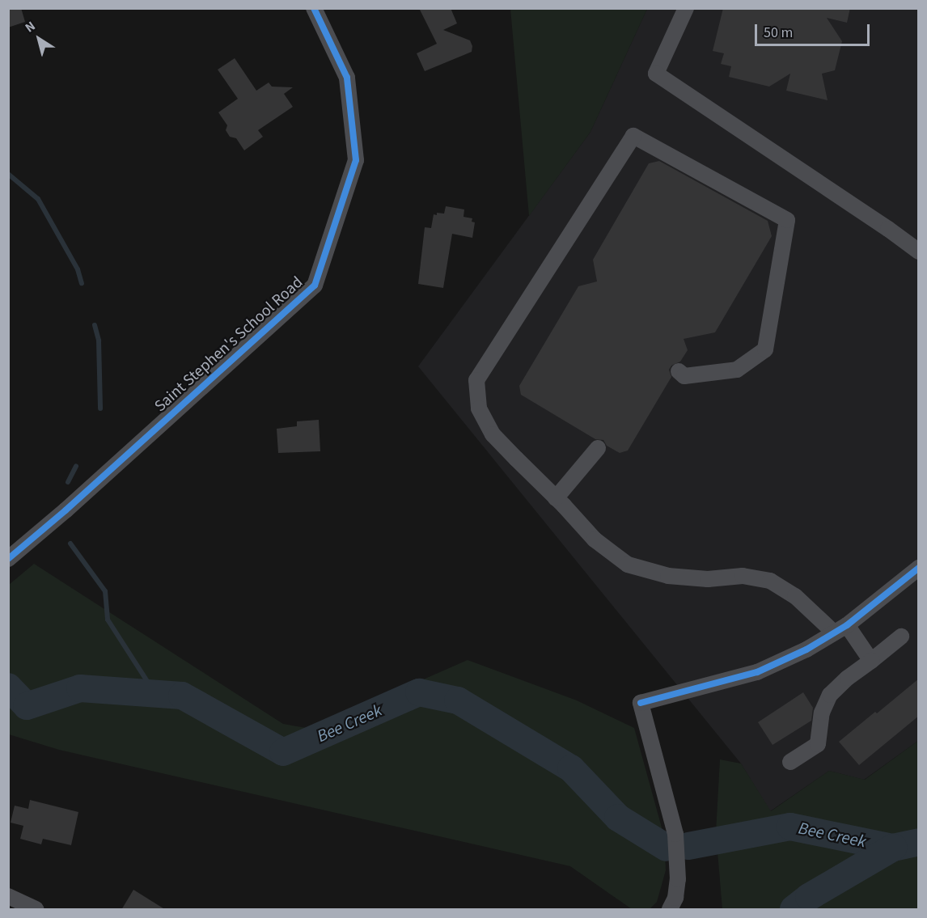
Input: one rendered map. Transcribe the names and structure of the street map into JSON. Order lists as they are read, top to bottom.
{
  "streets": {
    "street": ["Saint Stephen's School Road"]
  },
  "water": ["Bee Creek"],
  "scale_bar": "50 m",
  "north": "top left"
}
